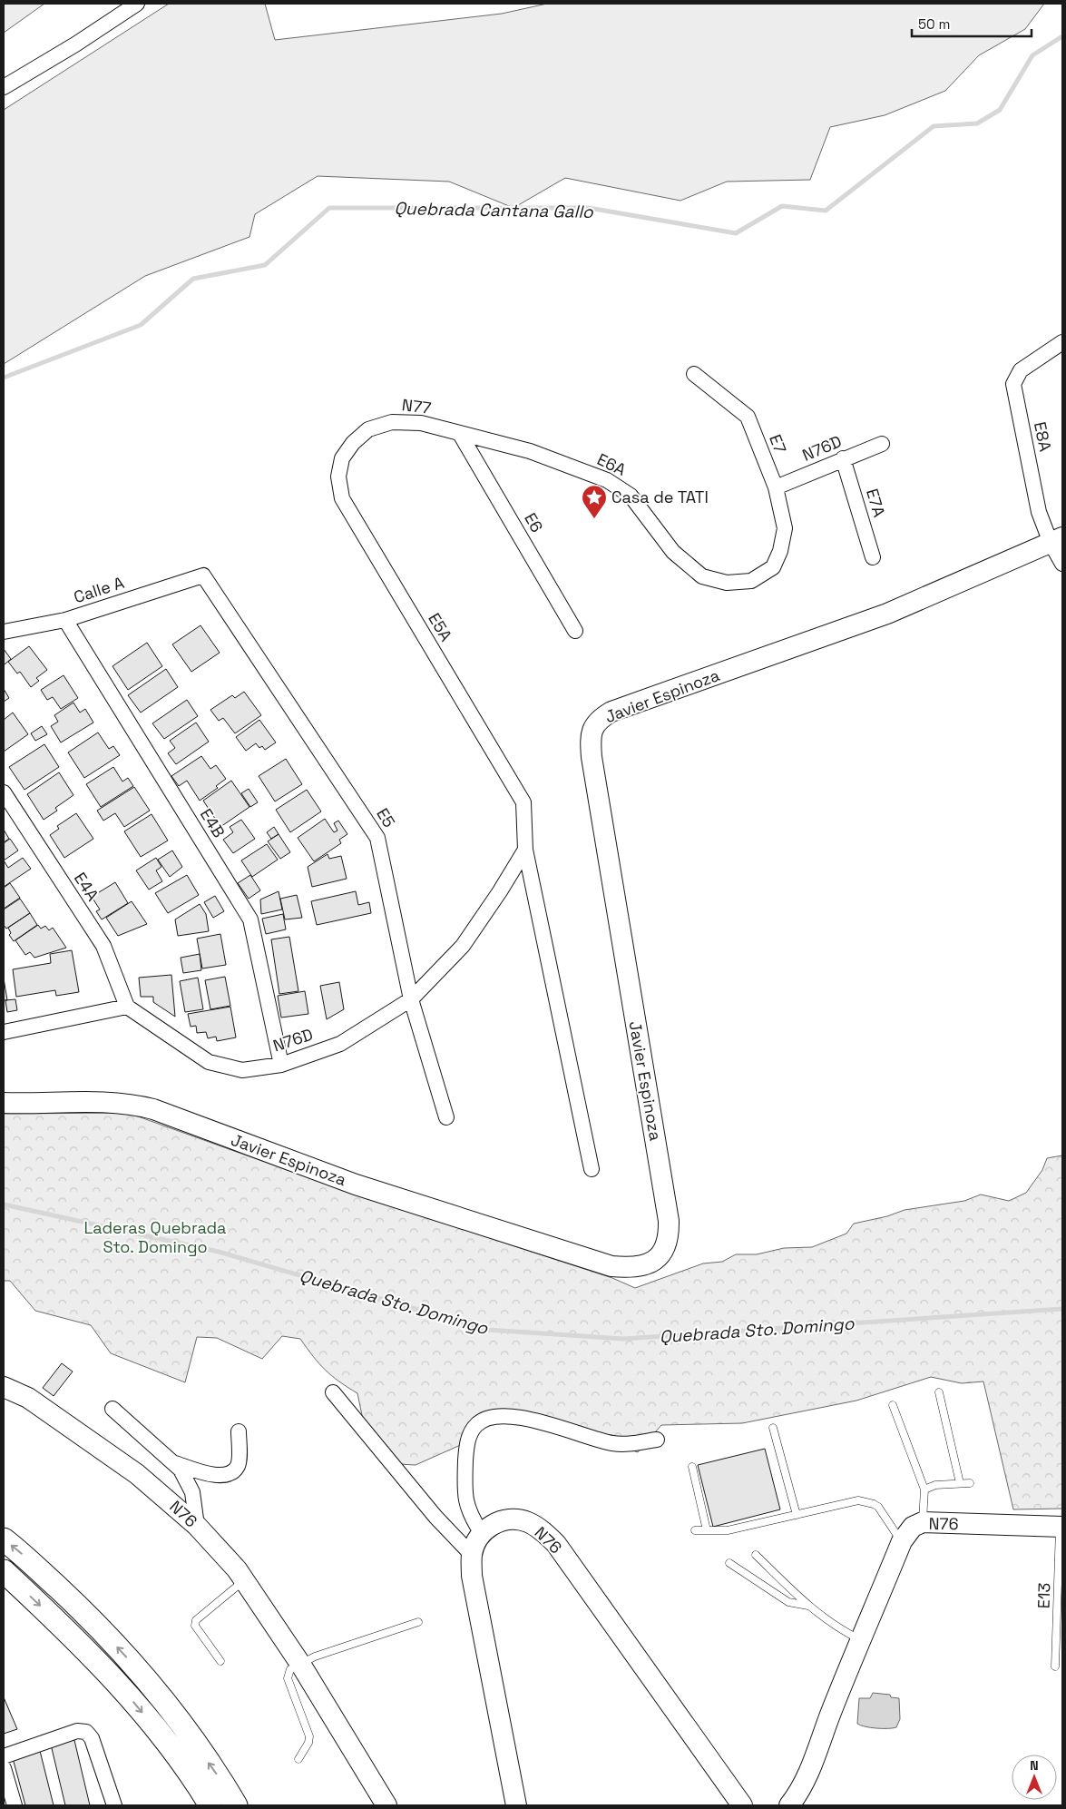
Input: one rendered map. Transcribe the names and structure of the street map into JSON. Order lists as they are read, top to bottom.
{
  "streets": {
    "street": [
      "N77",
      "E8A",
      "E7",
      "N76D",
      "E6A",
      "E7A",
      "E6",
      "Calle A",
      "E5A",
      "Javier Espinoza",
      "E5",
      "E4B",
      "E4A",
      "N76"
    ],
    "lane": ["E13"]
  },
  "crossings": [
    ["N77", "E6A"],
    ["N77", "E6"],
    ["N77", "E5A"],
    ["E8A", "Javier Espinoza"],
    ["E7", "N76D"],
    ["E7", "E6A"],
    ["N76D", "E7A"],
    ["N76D", "E5A"],
    ["N76D", "E5"],
    ["N76D", "E4B"],
    ["N76D", "E4A"],
    ["E6A", "E6"],
    ["Calle A", "E5"],
    ["Calle A", "E4B"],
    ["N76", "E13"]
  ],
  "water": ["Quebrada Cantana Gallo", "Quebrada Sto. Domingo"],
  "parks": ["Laderas Quebrada Sto. Domingo"],
  "places": {
    "place": ["Casa de TATI"]
  },
  "scale_bar": "50 m",
  "north": "top"
}
